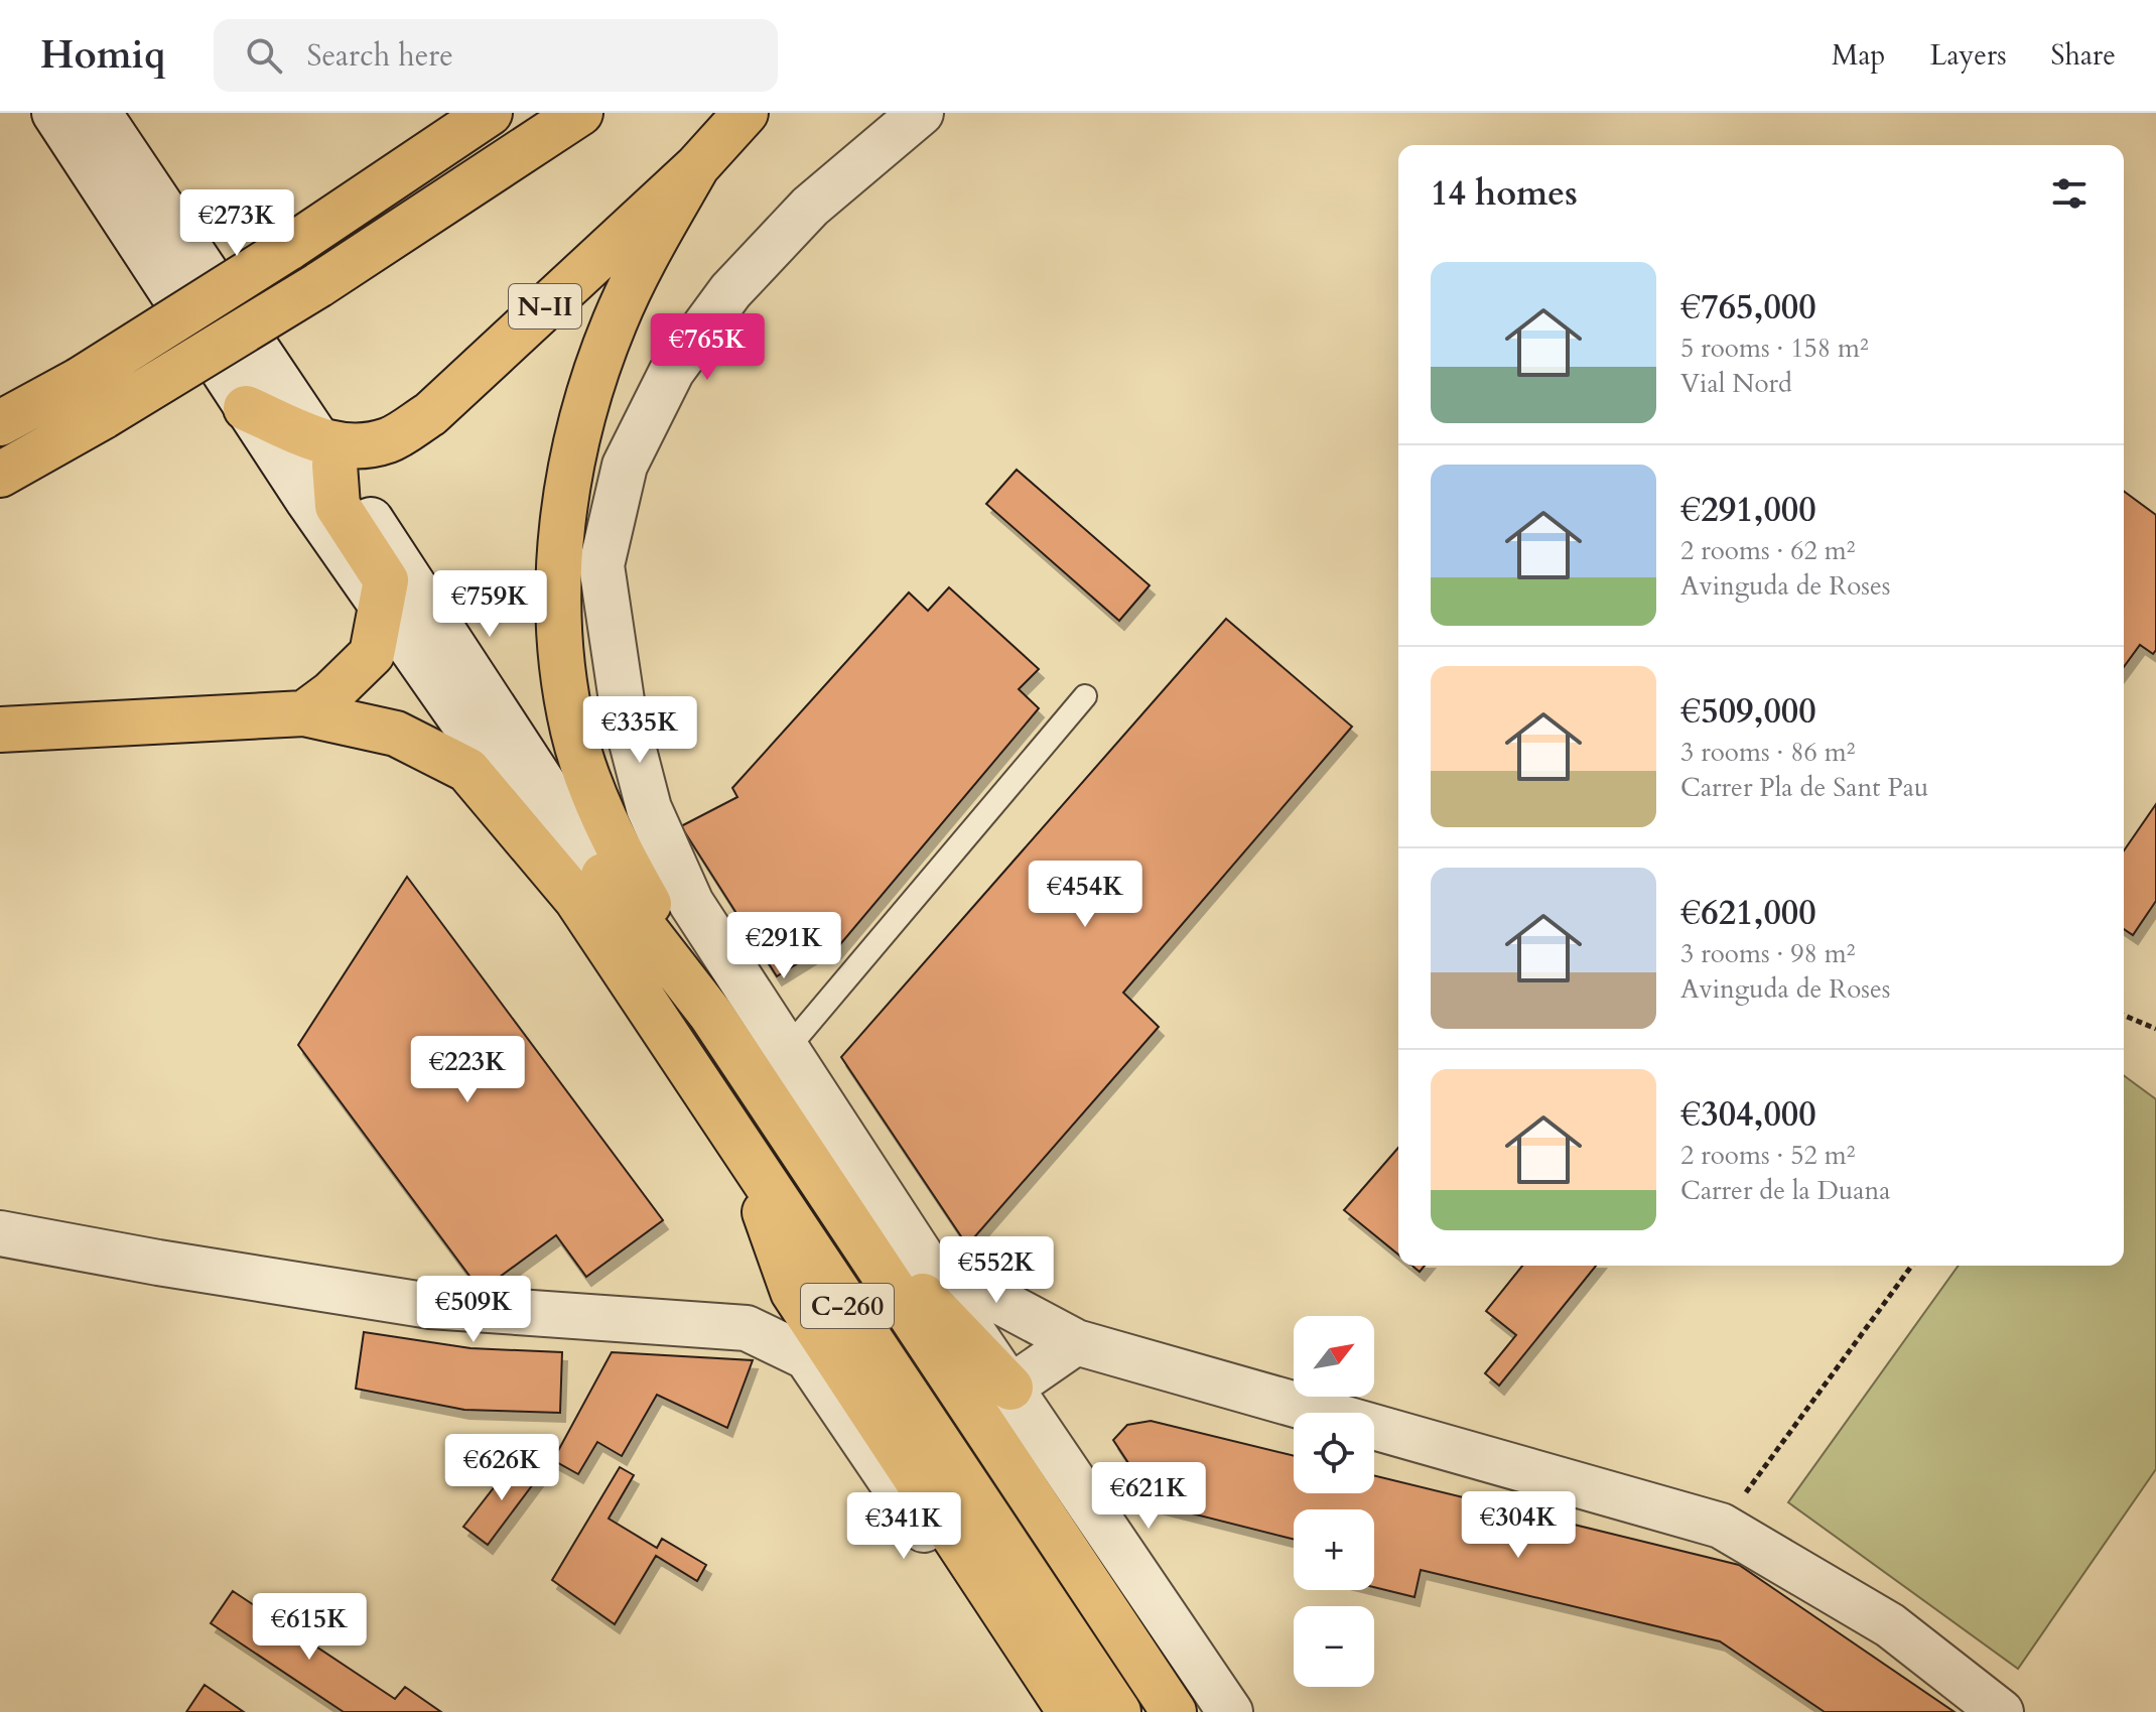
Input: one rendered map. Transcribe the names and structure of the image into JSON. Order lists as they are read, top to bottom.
{
  "streets": {
    "highway": ["N-II", "C-260"]
  },
  "crossings": [
    ["N-II", "C-260"]
  ],
  "north": "top right",
  "page": {
    "header": "Homiq",
    "search": "Search here",
    "nav": ["Map", "Layers", "Share"],
    "heading": "14 homes",
    "price": [
      "€273K",
      "€765K",
      "€759K",
      "€335K",
      "€454K",
      "€291K",
      "€223K",
      "€552K",
      "€509K",
      "€626K",
      "€621K",
      "€304K",
      "€341K",
      "€615K"
    ],
    "list": [
      {
        "name": "€765,000",
        "note": "5 rooms · 158 m² · Vial Nord"
      },
      {
        "name": "€291,000",
        "note": "2 rooms · 62 m² · Avinguda de Roses"
      },
      {
        "name": "€509,000",
        "note": "3 rooms · 86 m² · Carrer Pla de Sant Pau"
      },
      {
        "name": "€621,000",
        "note": "3 rooms · 98 m² · Avinguda de Roses"
      },
      {
        "name": "€304,000",
        "note": "2 rooms · 52 m² · Carrer de la Duana"
      }
    ],
    "map_buttons": ["+", "−"]
  }
}
